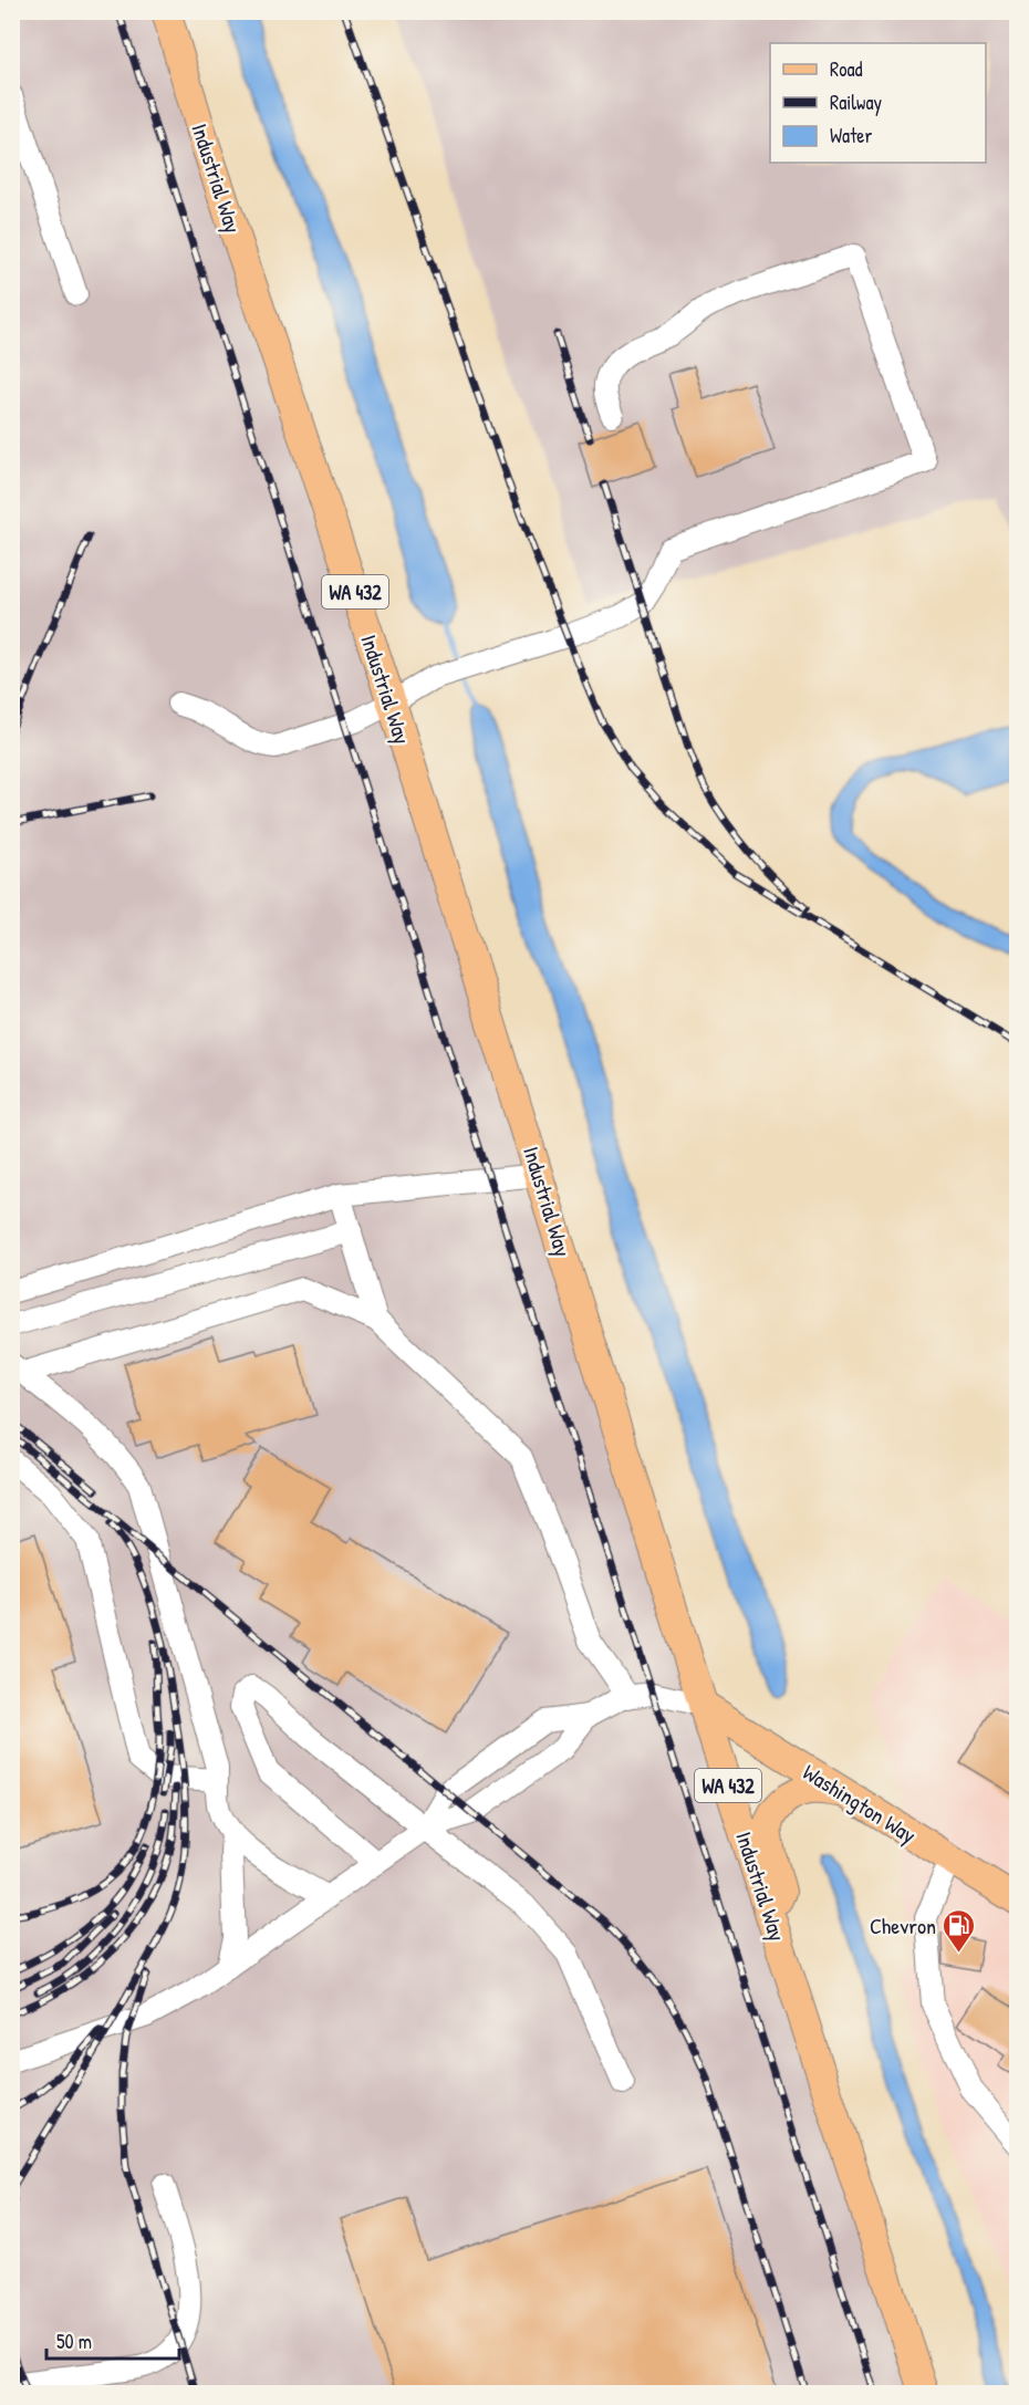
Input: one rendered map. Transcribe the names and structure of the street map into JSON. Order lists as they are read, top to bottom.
{
  "streets": {
    "main road": ["Industrial Way", "WA 432", "Washington Way"]
  },
  "crossings": [
    ["Industrial Way", "Washington Way"]
  ],
  "places": {
    "fuel station": ["Chevron"]
  },
  "legend": ["Road", "Railway", "Water"],
  "scale_bar": "50 m"
}
